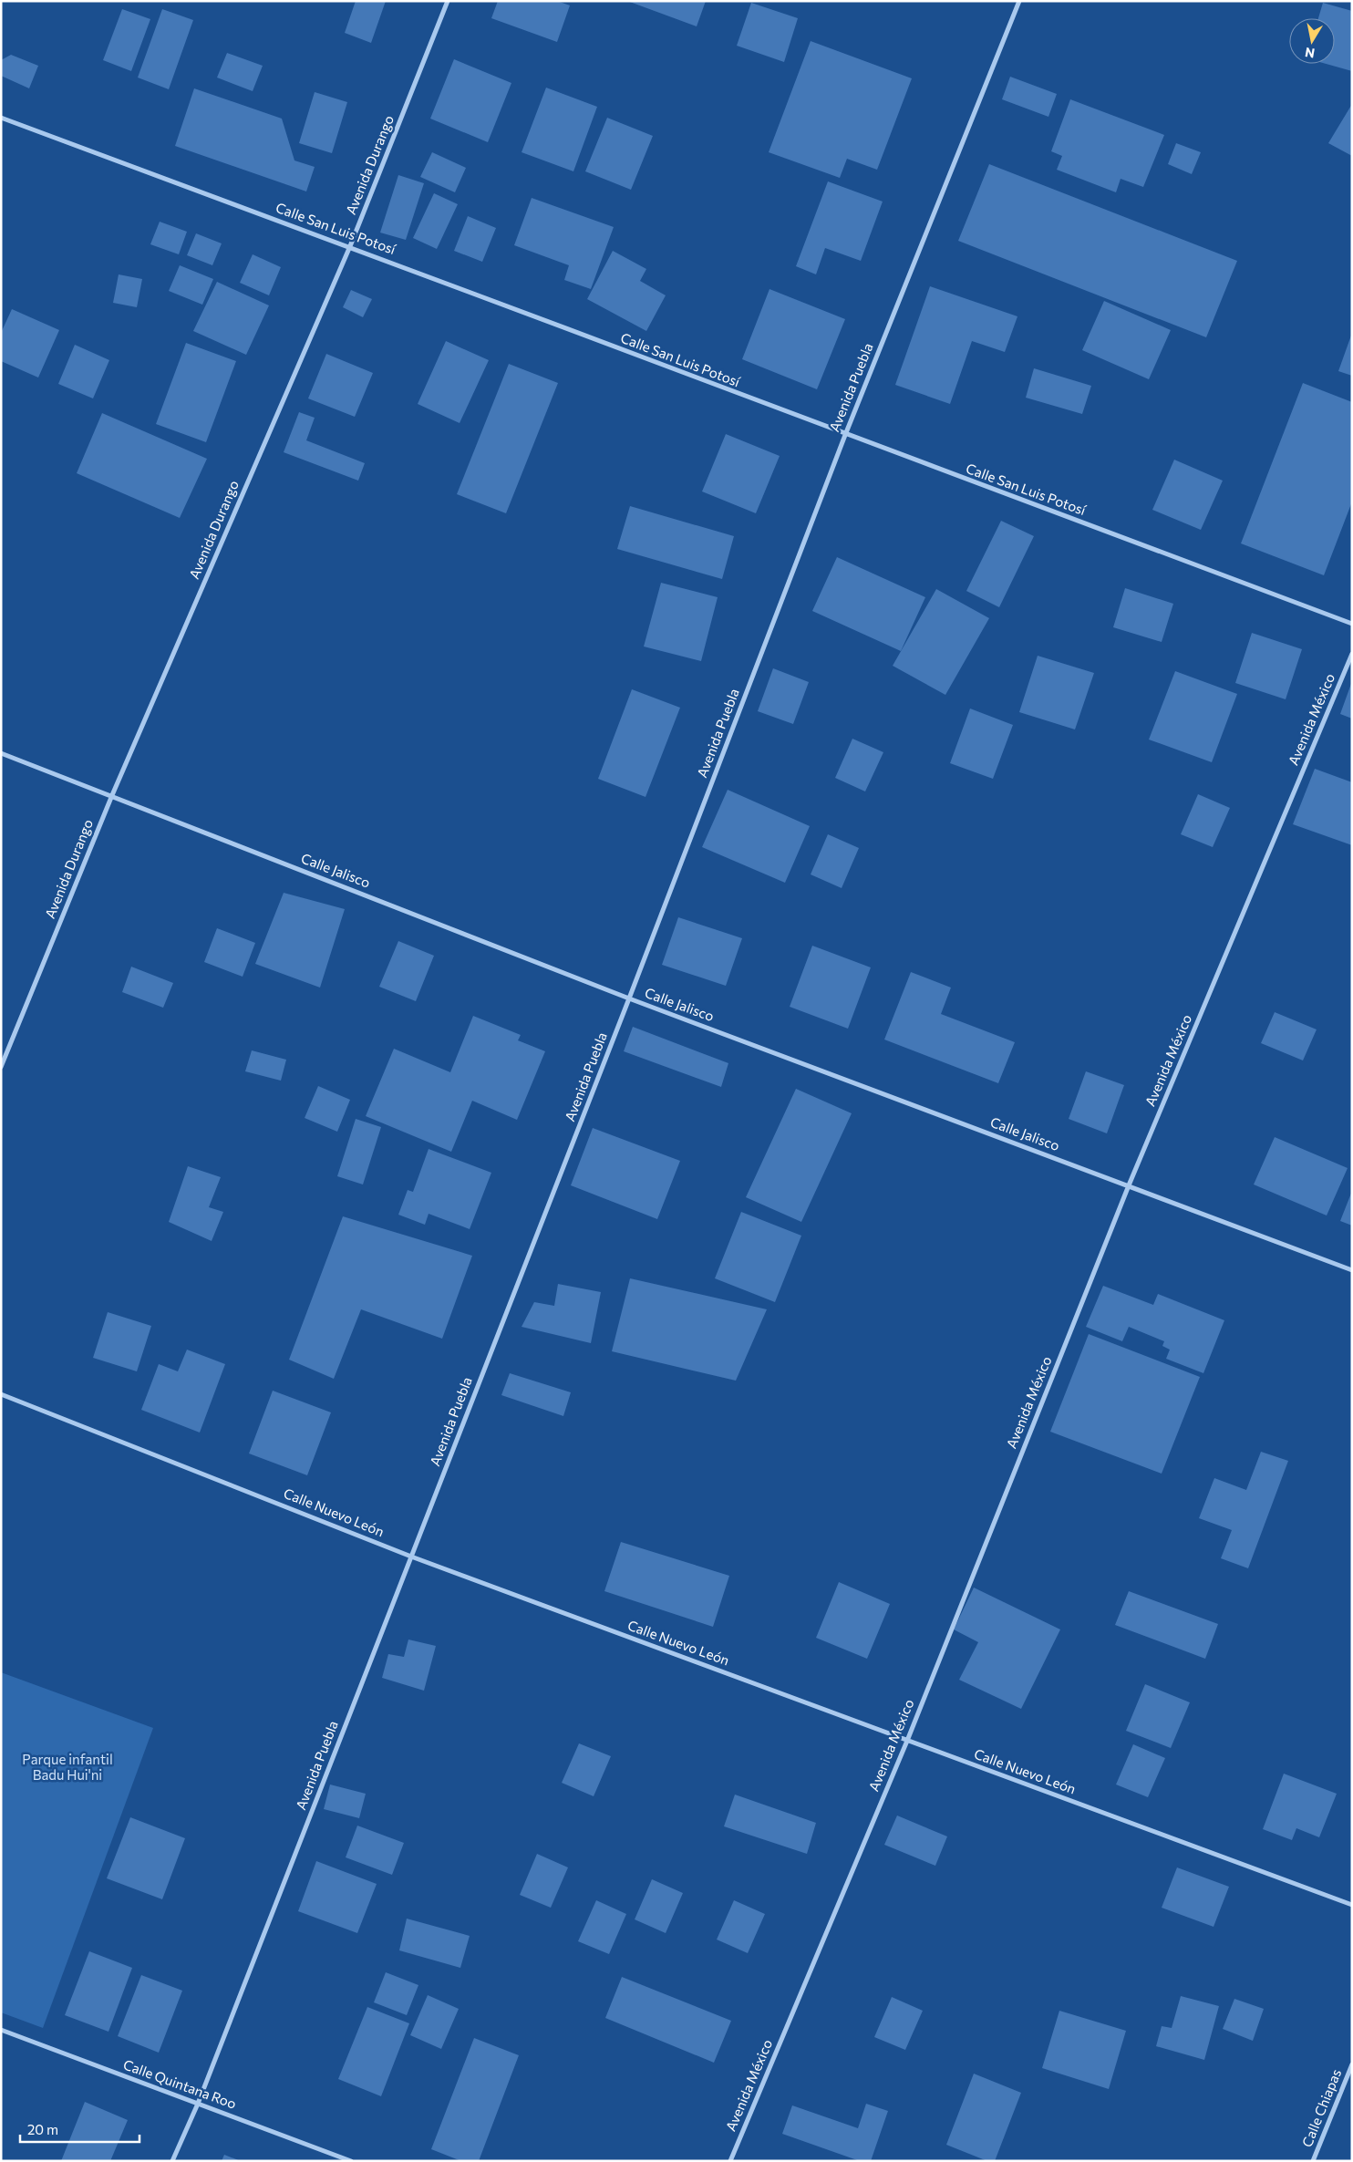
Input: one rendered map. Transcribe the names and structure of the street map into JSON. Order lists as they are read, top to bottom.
{
  "streets": {
    "street": [
      "Avenida Durango",
      "Calle San Luis Potosí",
      "Avenida Puebla",
      "Avenida México",
      "Calle Jalisco",
      "Calle Nuevo León",
      "Calle Quintana Roo",
      "Calle Chiapas"
    ]
  },
  "crossings": [
    ["Avenida Durango", "Calle San Luis Potosí"],
    ["Avenida Durango", "Calle Jalisco"],
    ["Calle San Luis Potosí", "Avenida Puebla"],
    ["Avenida Puebla", "Calle Jalisco"],
    ["Avenida Puebla", "Calle Nuevo León"],
    ["Avenida Puebla", "Calle Quintana Roo"],
    ["Avenida México", "Calle Jalisco"],
    ["Avenida México", "Calle Nuevo León"]
  ],
  "parks": ["Parque infantil Badu Hui'ni"],
  "scale_bar": "20 m",
  "north": "bottom"
}
